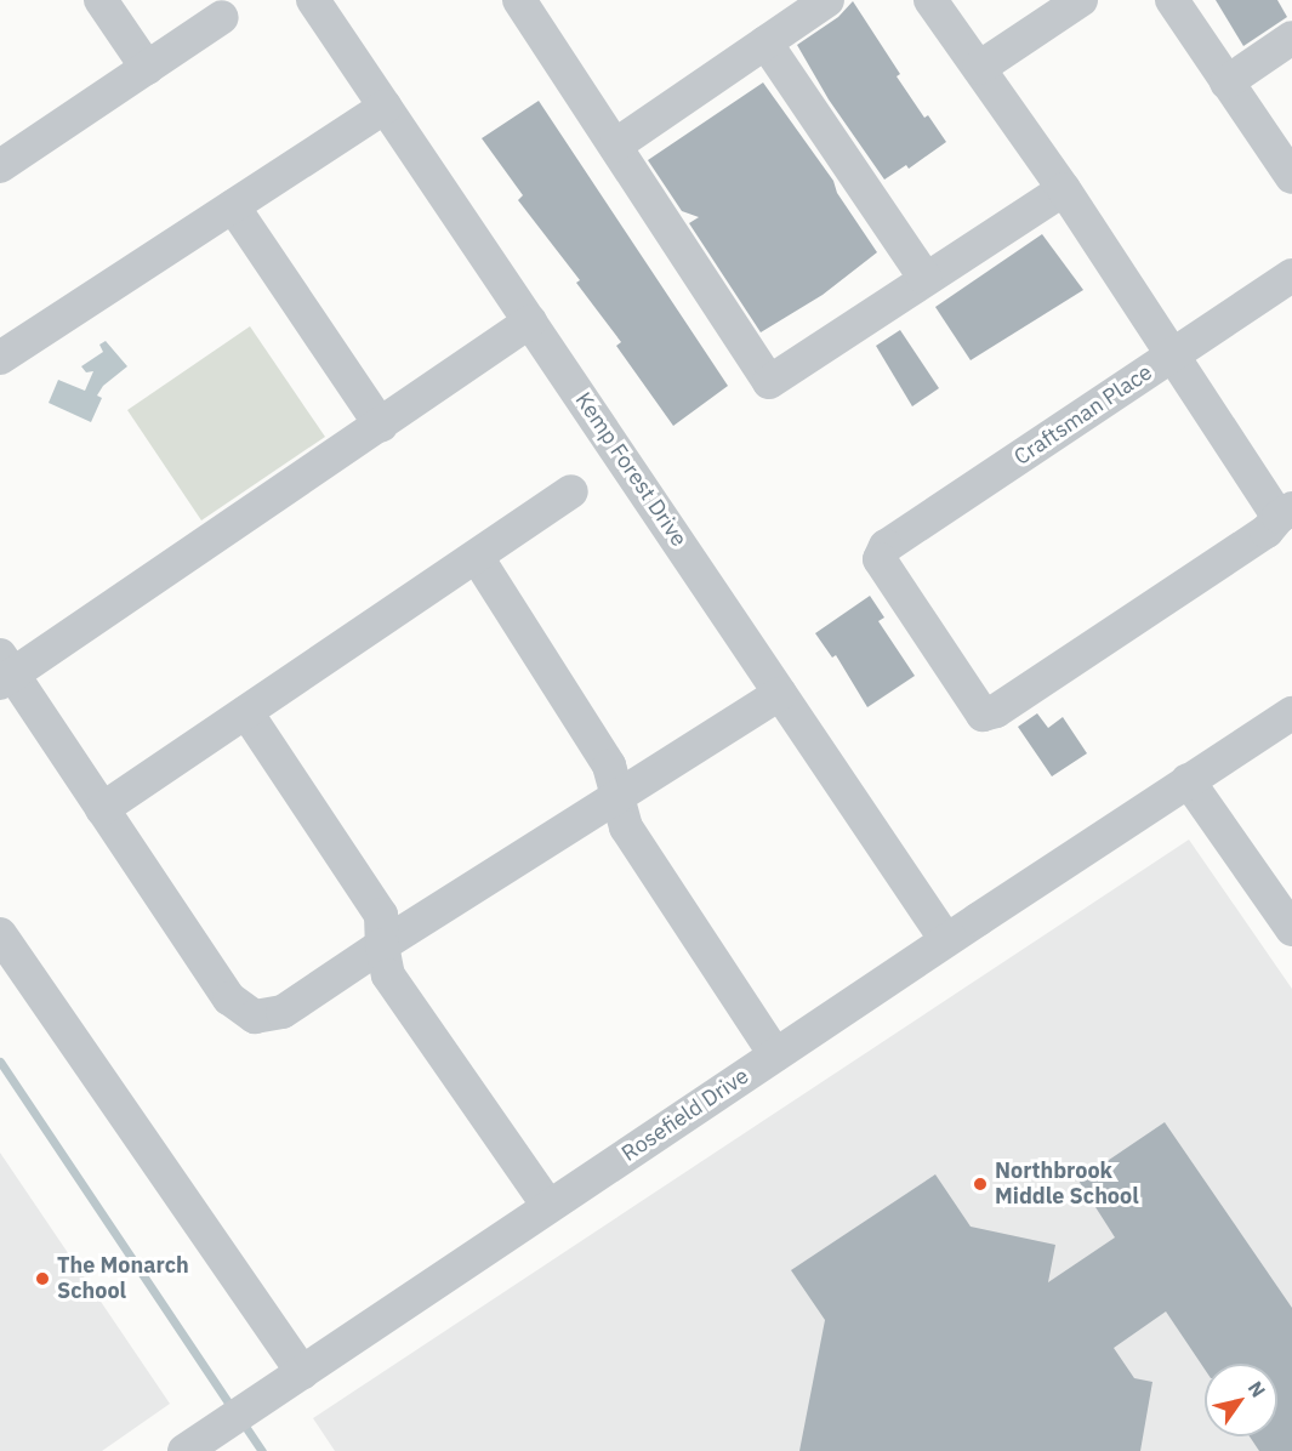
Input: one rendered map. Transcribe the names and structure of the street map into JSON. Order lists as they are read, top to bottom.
{
  "streets": {
    "street": ["Craftsman Place", "Kemp Forest Drive", "Rosefield Drive"]
  },
  "crossings": [
    ["Kemp Forest Drive", "Rosefield Drive"]
  ],
  "places": ["Northbrook Middle School", "The Monarch School"],
  "north": "top right"
}
